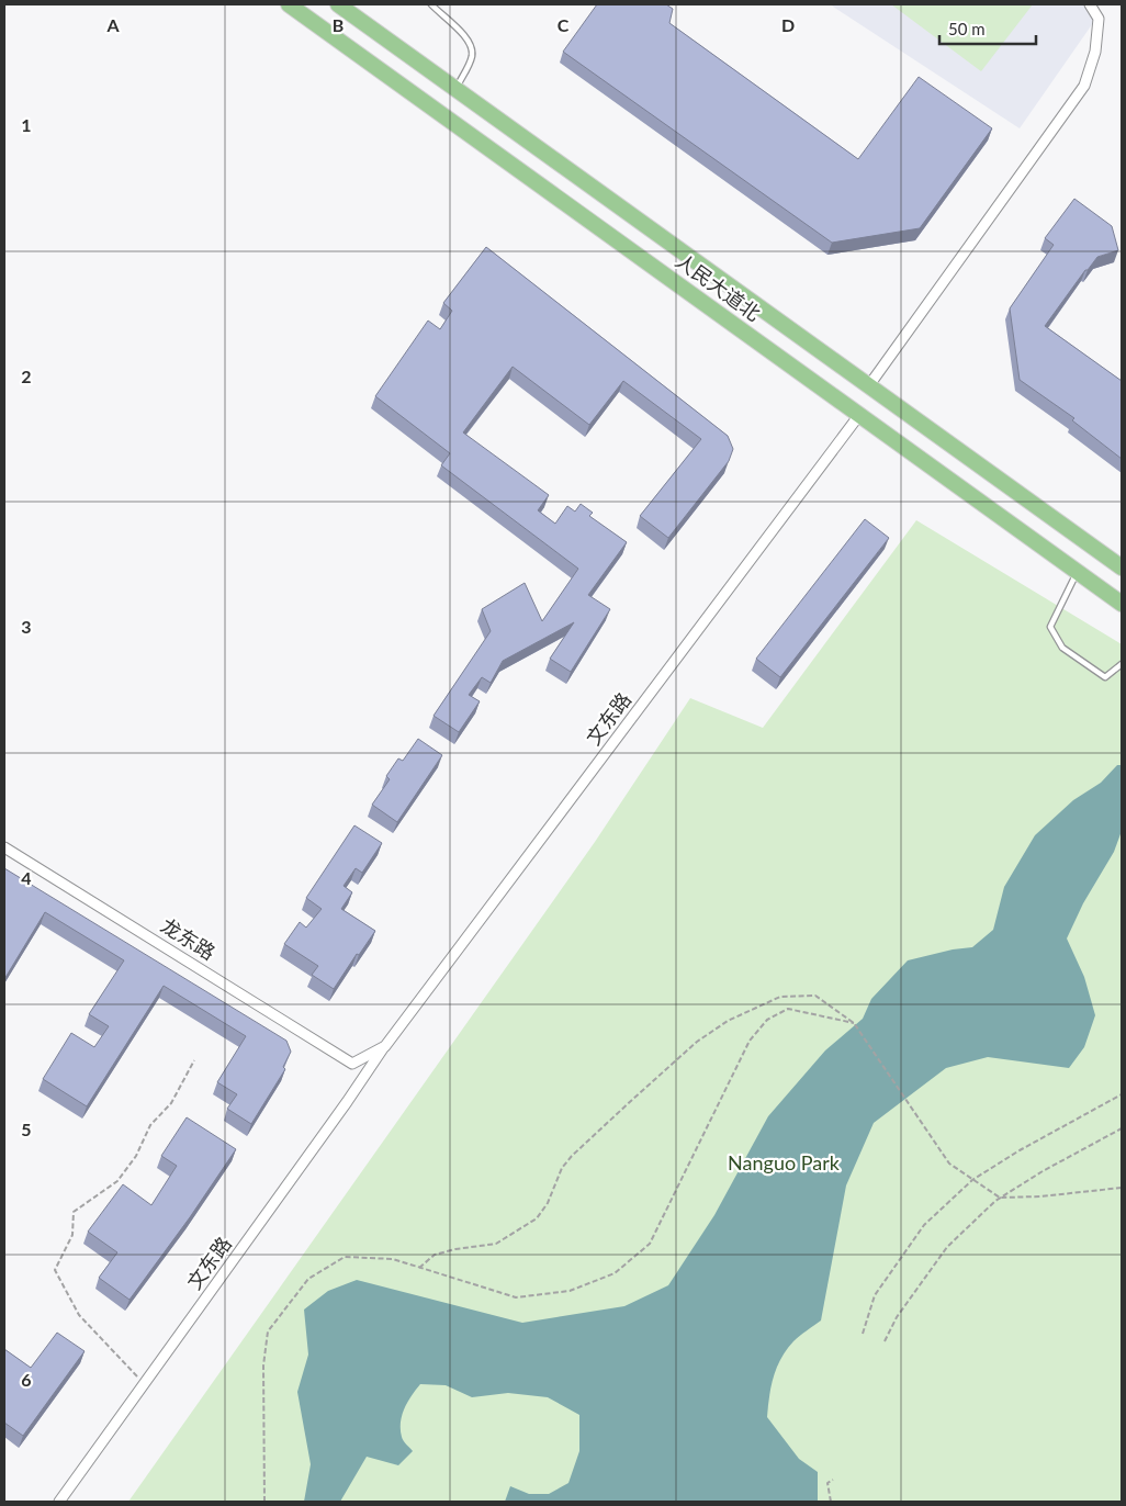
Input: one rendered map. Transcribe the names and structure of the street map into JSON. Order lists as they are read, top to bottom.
{
  "streets": {
    "main road": ["人民大道北"],
    "street": ["文东路", "龙东路"]
  },
  "crossings": [
    ["人民大道北", "文东路"],
    ["文东路", "龙东路"]
  ],
  "parks": ["Nanguo Park"],
  "scale_bar": "50 m",
  "grid": {
    "columns": [
      "A",
      "B",
      "C",
      "D"
    ],
    "rows": [
      "1",
      "2",
      "3",
      "4",
      "5",
      "6"
    ]
  }
}
